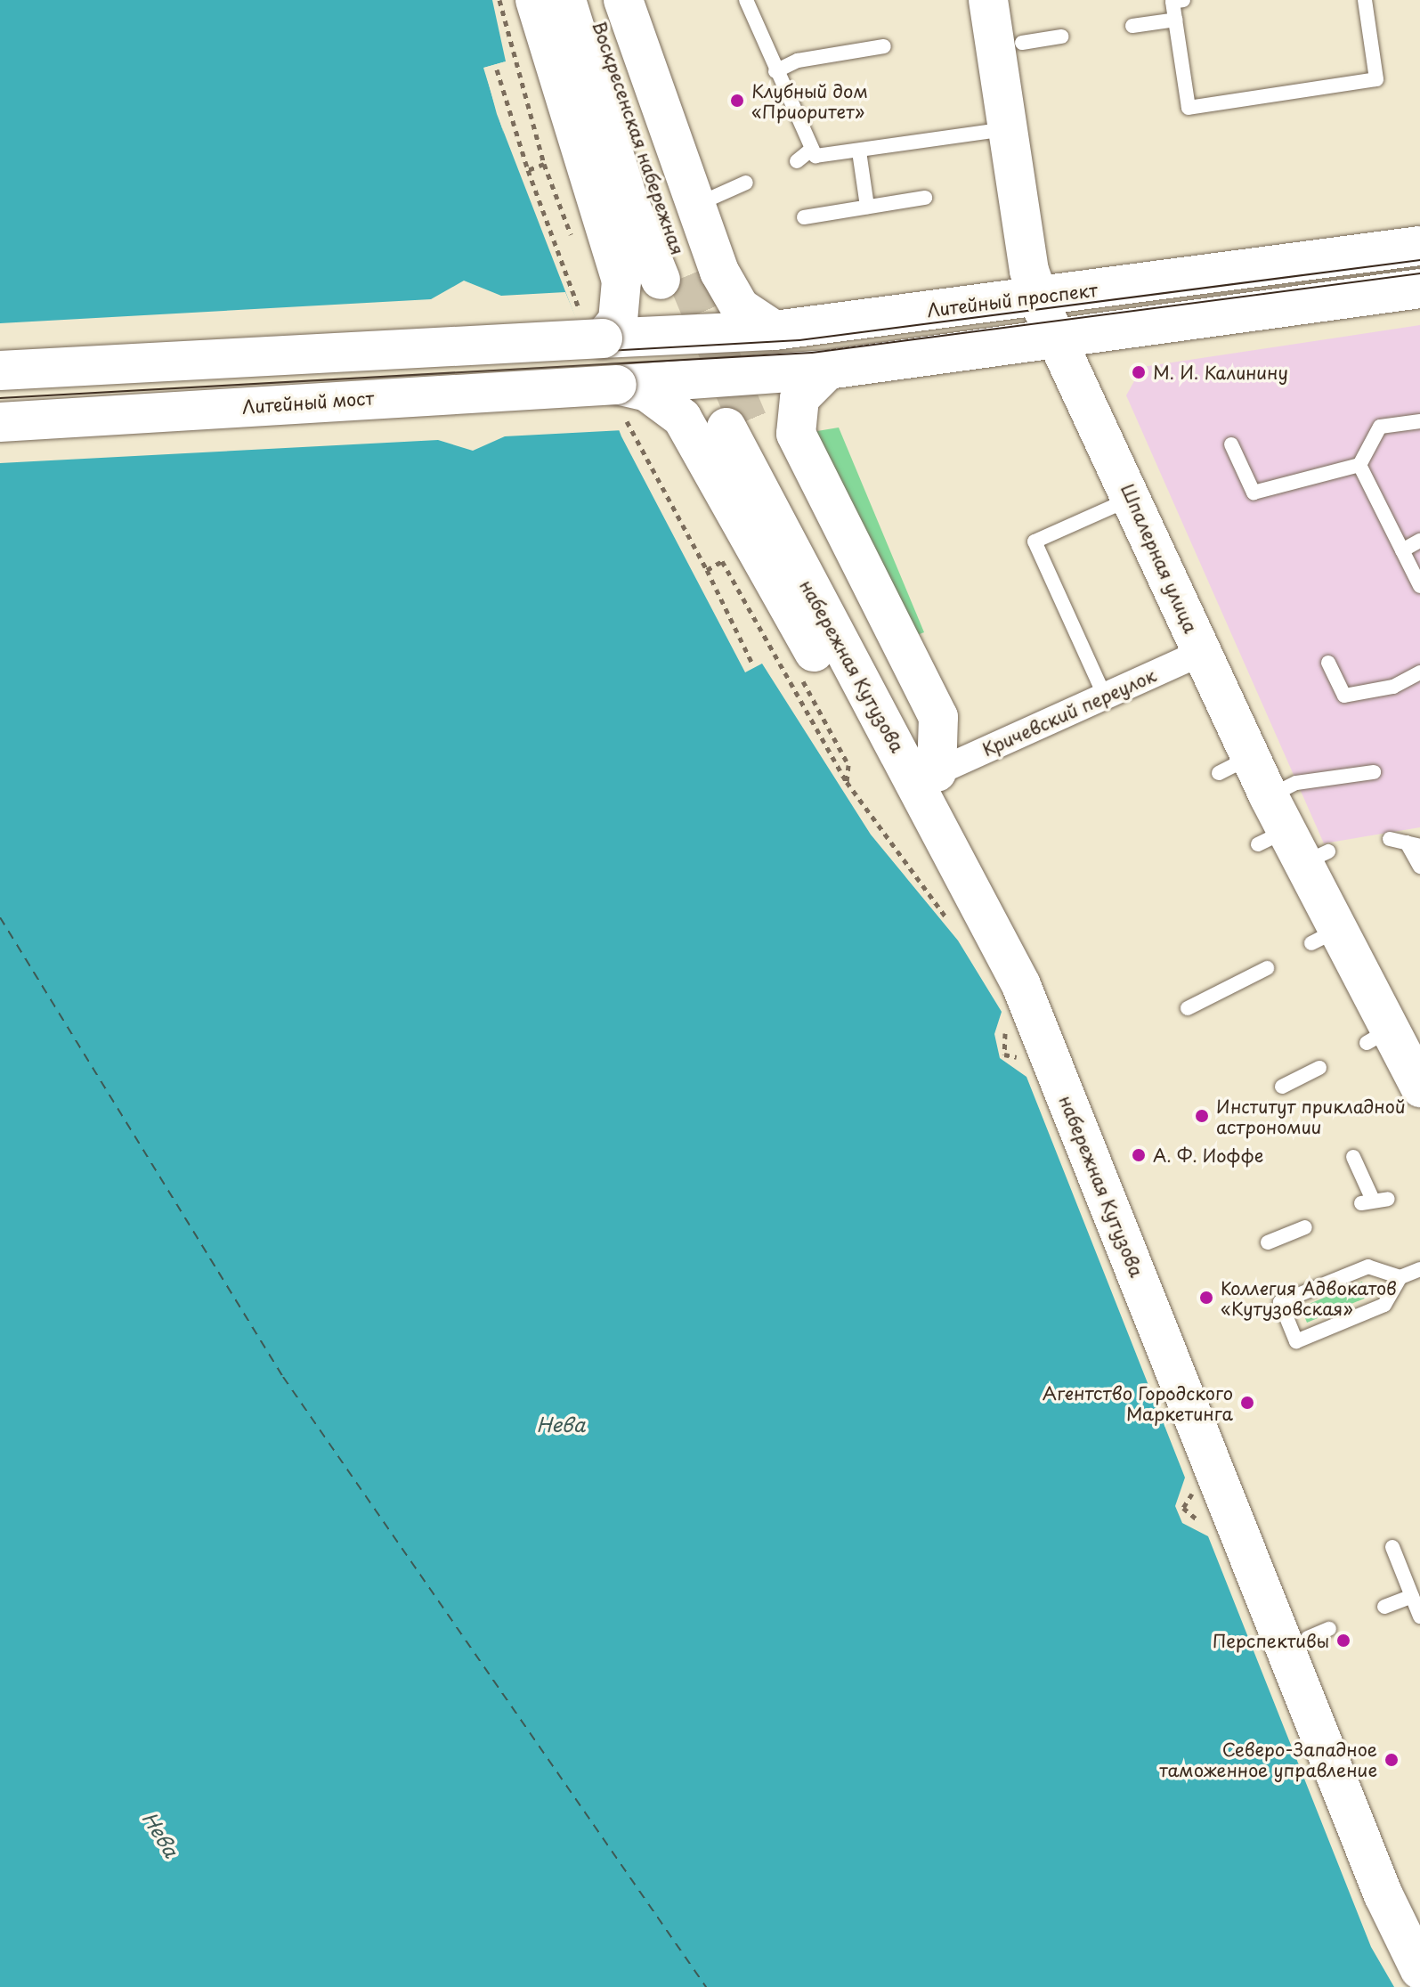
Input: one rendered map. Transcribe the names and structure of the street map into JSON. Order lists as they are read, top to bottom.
{
  "streets": {
    "main road": [
      "Воскресенская набережная",
      "Литейный проспект",
      "Литейный мост",
      "Шпалерная улица",
      "набережная Кутузова"
    ],
    "street": ["Кричевский переулок"]
  },
  "crossings": [
    ["Литейный проспект", "Шпалерная улица"],
    ["Шпалерная улица", "Кричевский переулок"],
    ["набережная Кутузова", "Кричевский переулок"]
  ],
  "water": ["Нева"],
  "places": [
    "Клубный дом «Приоритет»",
    "М. И. Калинину",
    "Институт прикладной астрономии",
    "А. Ф. Иоффе",
    "Коллегия Адвокатов «Кутузовская»",
    "Агентство Городского Маркетинга",
    "Перспективы",
    "Северо-Западное таможенное управление"
  ]
}
